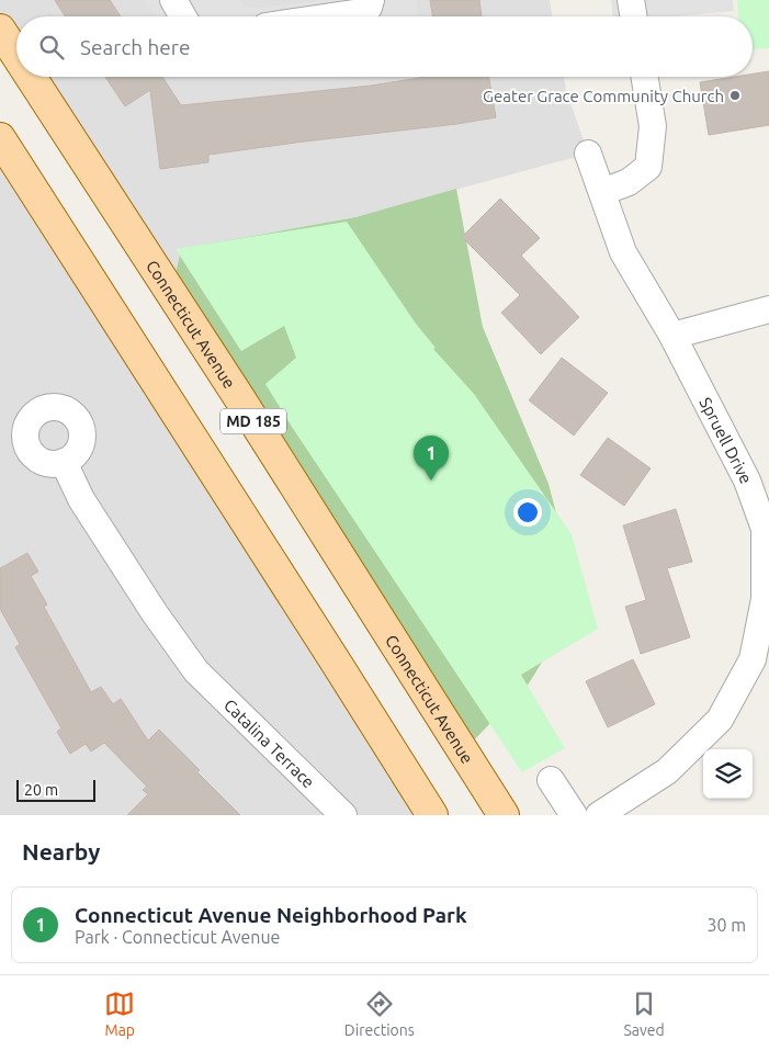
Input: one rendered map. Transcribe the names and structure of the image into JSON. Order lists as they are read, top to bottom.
{
  "streets": {
    "main road": ["Connecticut Avenue", "MD 185"],
    "street": ["Spruell Drive", "Catalina Terrace"]
  },
  "places": ["Geater Grace Community Church"],
  "scale_bar": "20 m",
  "page": {
    "search": "Search here",
    "pins": "1",
    "scale": "20 m",
    "heading": "Nearby",
    "list": [
      {
        "mark": "1",
        "name": "Connecticut Avenue Neighborhood Park",
        "note": "Park · Connecticut Avenue",
        "value": "30 m"
      }
    ],
    "nav": ["Map", "Directions", "Saved"]
  }
}
